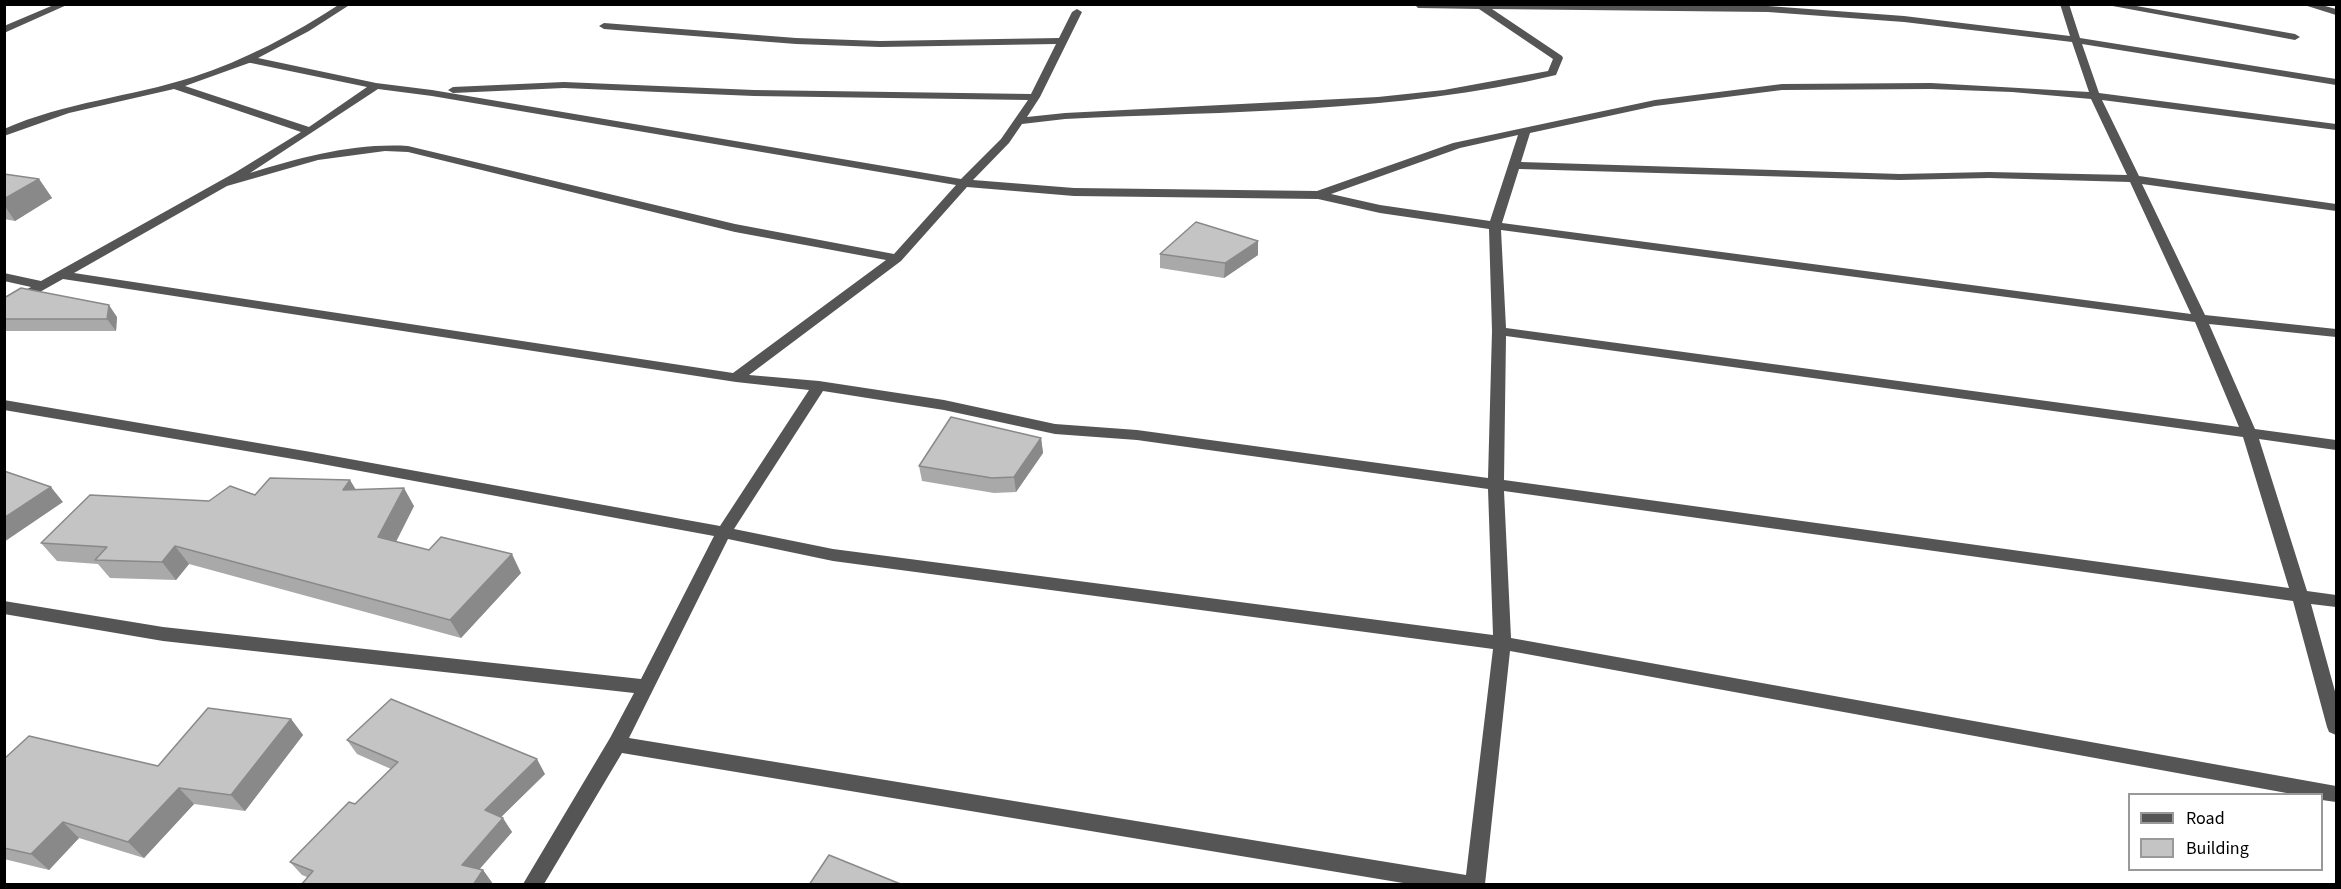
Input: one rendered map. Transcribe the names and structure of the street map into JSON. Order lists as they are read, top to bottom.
{
  "legend": ["Road", "Building"]
}
